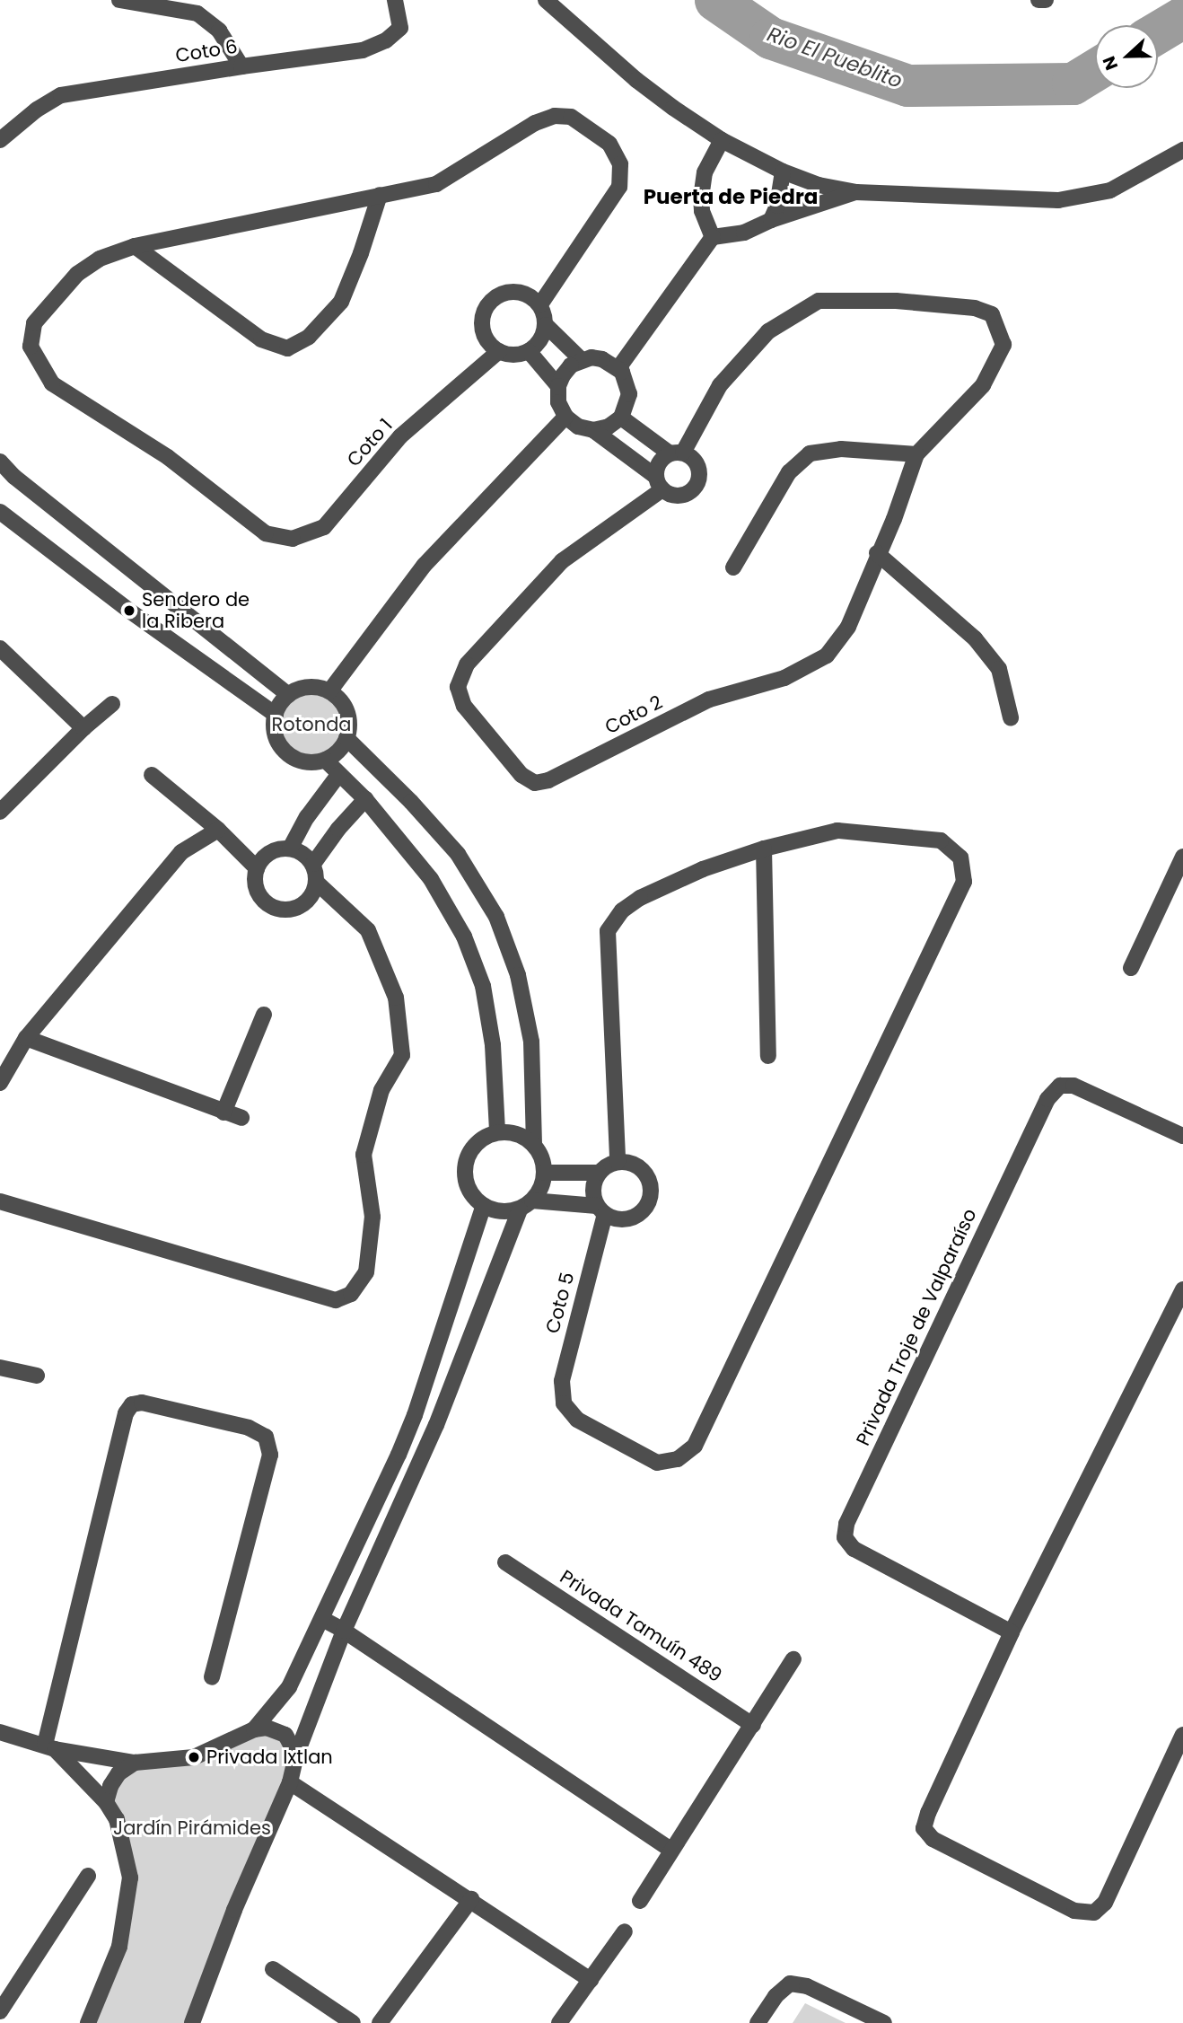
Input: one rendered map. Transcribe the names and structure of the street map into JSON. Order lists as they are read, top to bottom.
{
  "streets": {
    "street": [
      "Coto 6",
      "Coto 1",
      "Coto 2",
      "Coto 5",
      "Privada Troje de Valparaíso",
      "Privada Tamuín 489"
    ]
  },
  "districts": ["Puerta de Piedra"],
  "water": ["Rio El Pueblito"],
  "parks": ["Rotonda", "Jardín Pirámides"],
  "places": ["Sendero de la Ribera", "Privada Ixtlan"],
  "north": "left"
}
